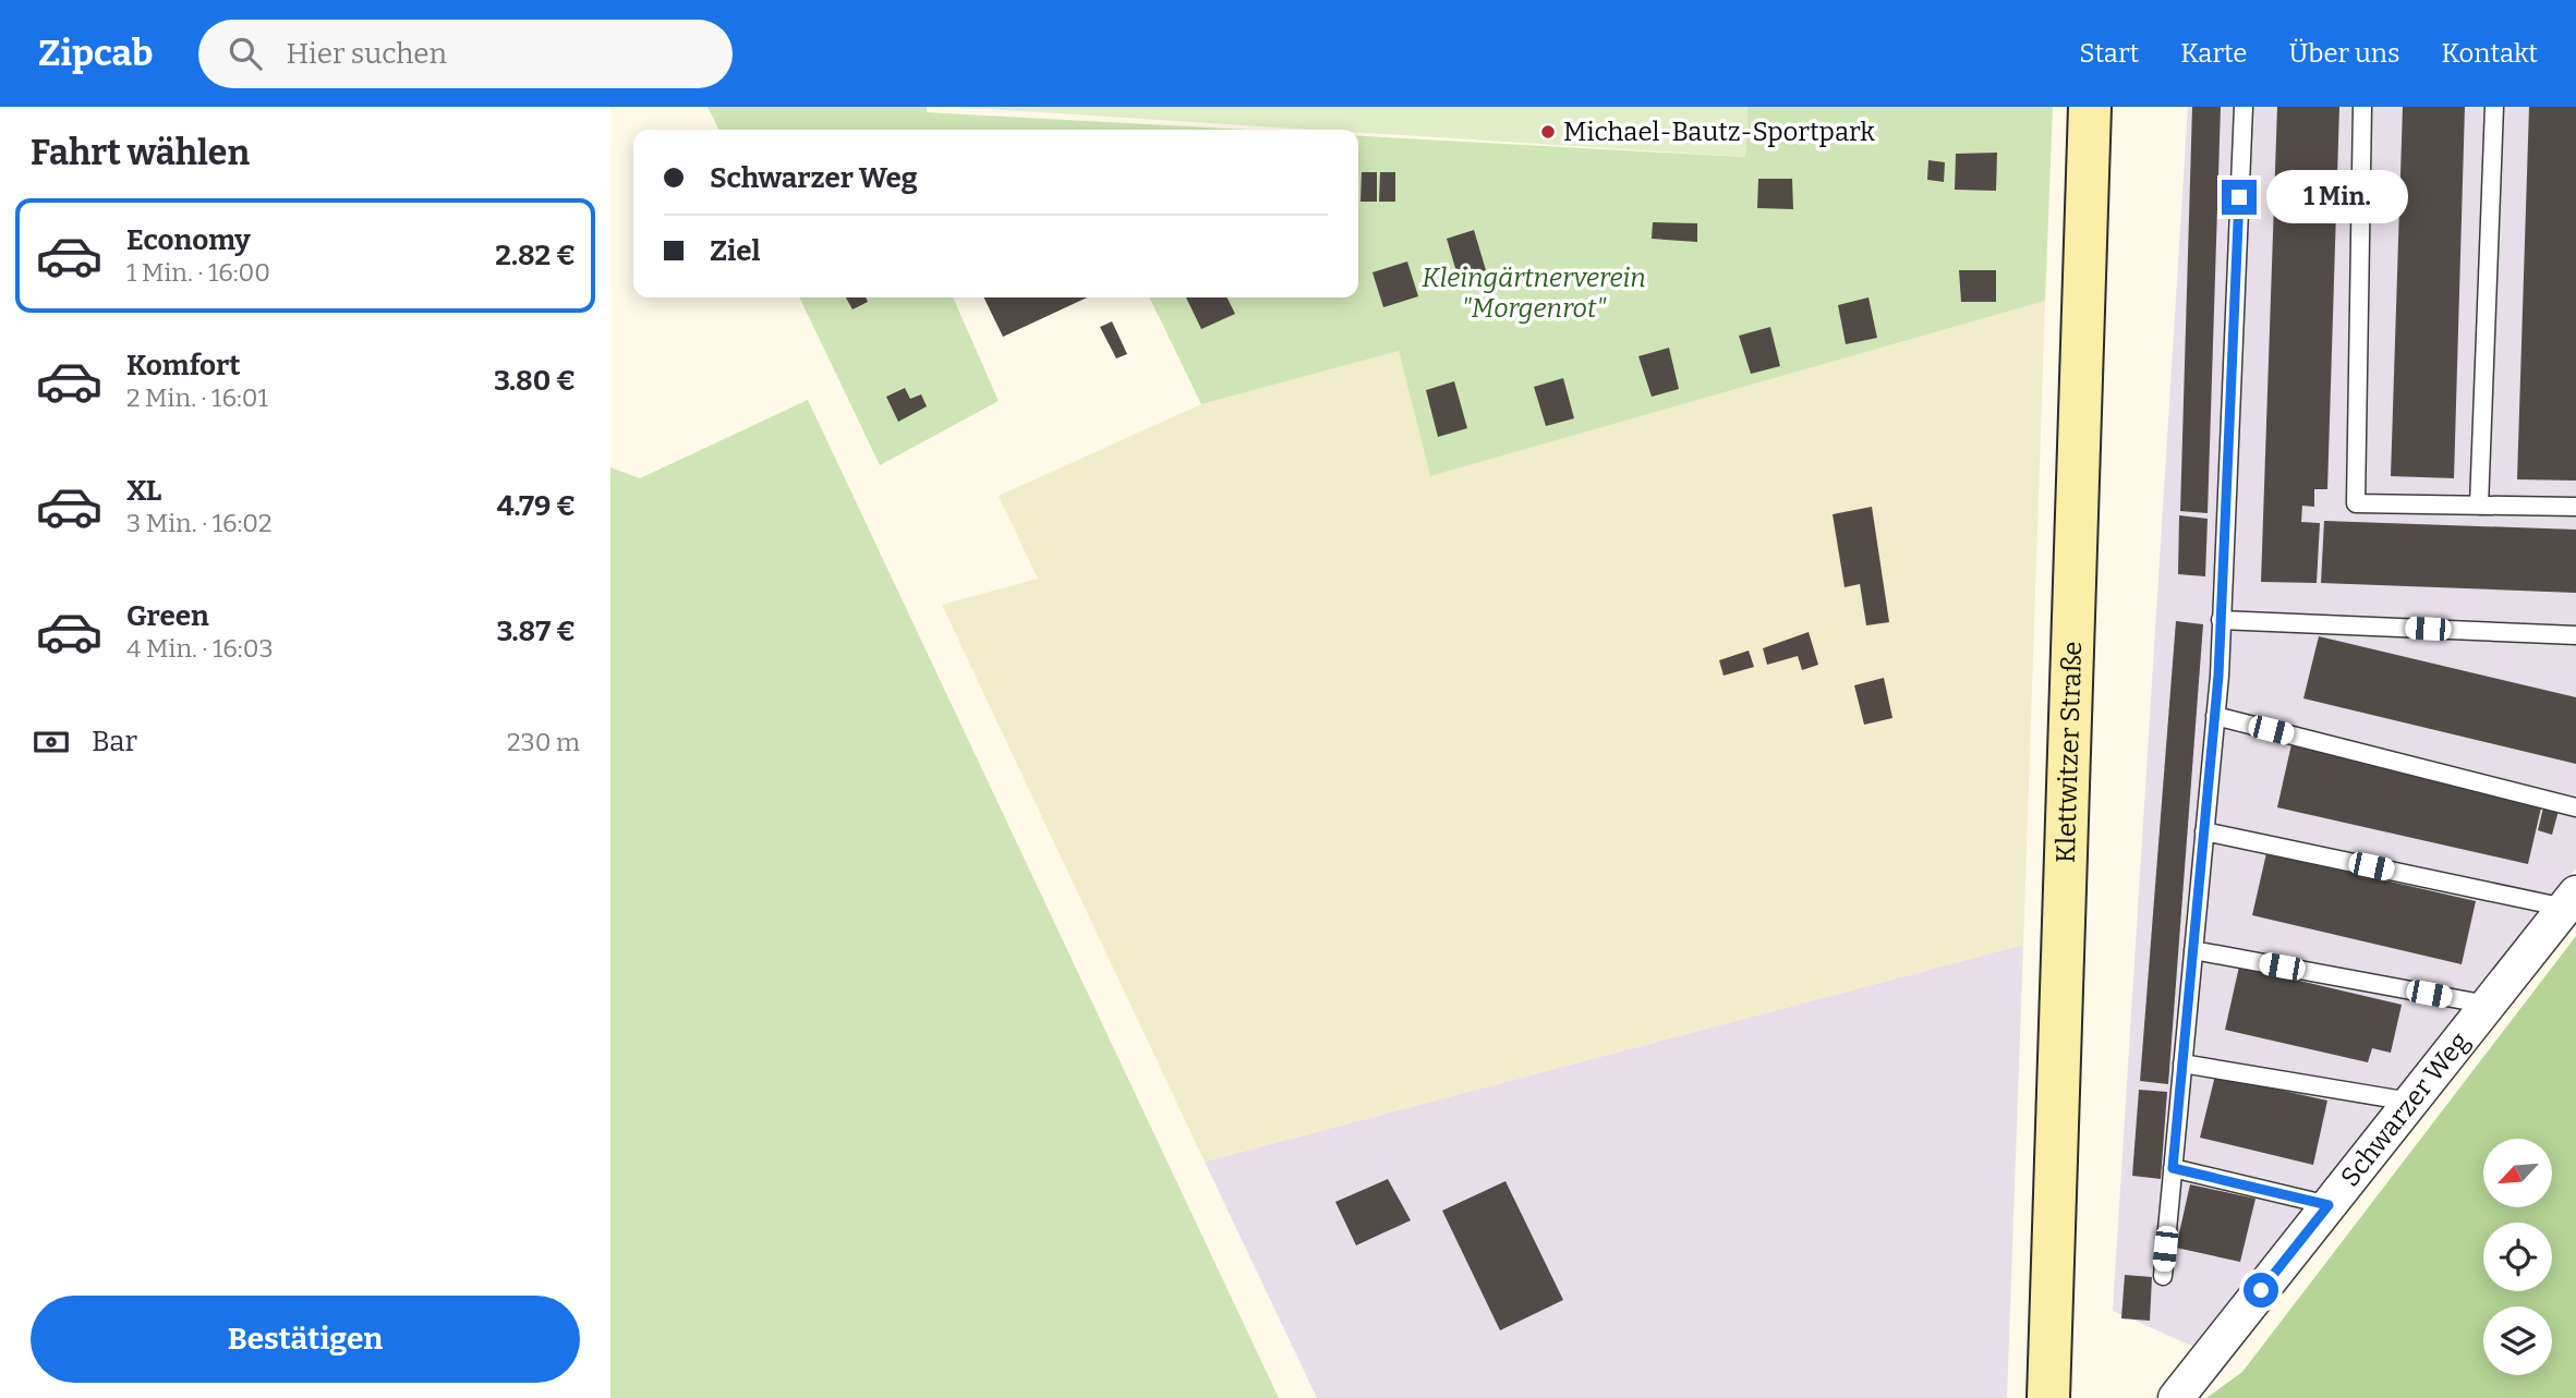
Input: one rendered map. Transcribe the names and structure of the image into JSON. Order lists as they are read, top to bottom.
{
  "streets": {
    "main road": ["Klettwitzer Straße"],
    "street": ["Schwarzer Weg"]
  },
  "parks": ["Kleingärtnerverein \"Morgenrot\""],
  "places": ["Michael-Bautz-Sportpark"],
  "north": "bottom left",
  "page": {
    "header": "Zipcab",
    "search": "Hier suchen",
    "nav": [
      "Start",
      "Karte",
      "Über uns",
      "Kontakt"
    ],
    "heading": "Fahrt wählen",
    "banner": ["Schwarzer Weg", "Ziel"],
    "bubble": "1 Min.",
    "list": [
      {
        "name": "Economy",
        "note": "1 Min. · 16:00",
        "value": "2.82 €"
      },
      {
        "name": "Komfort",
        "note": "2 Min. · 16:01",
        "value": "3.80 €"
      },
      {
        "name": "XL",
        "note": "3 Min. · 16:02",
        "value": "4.79 €"
      },
      {
        "name": "Green",
        "note": "4 Min. · 16:03",
        "value": "3.87 €"
      }
    ],
    "pay": ["Bar", "230 m"],
    "buttons": "Bestätigen"
  }
}
